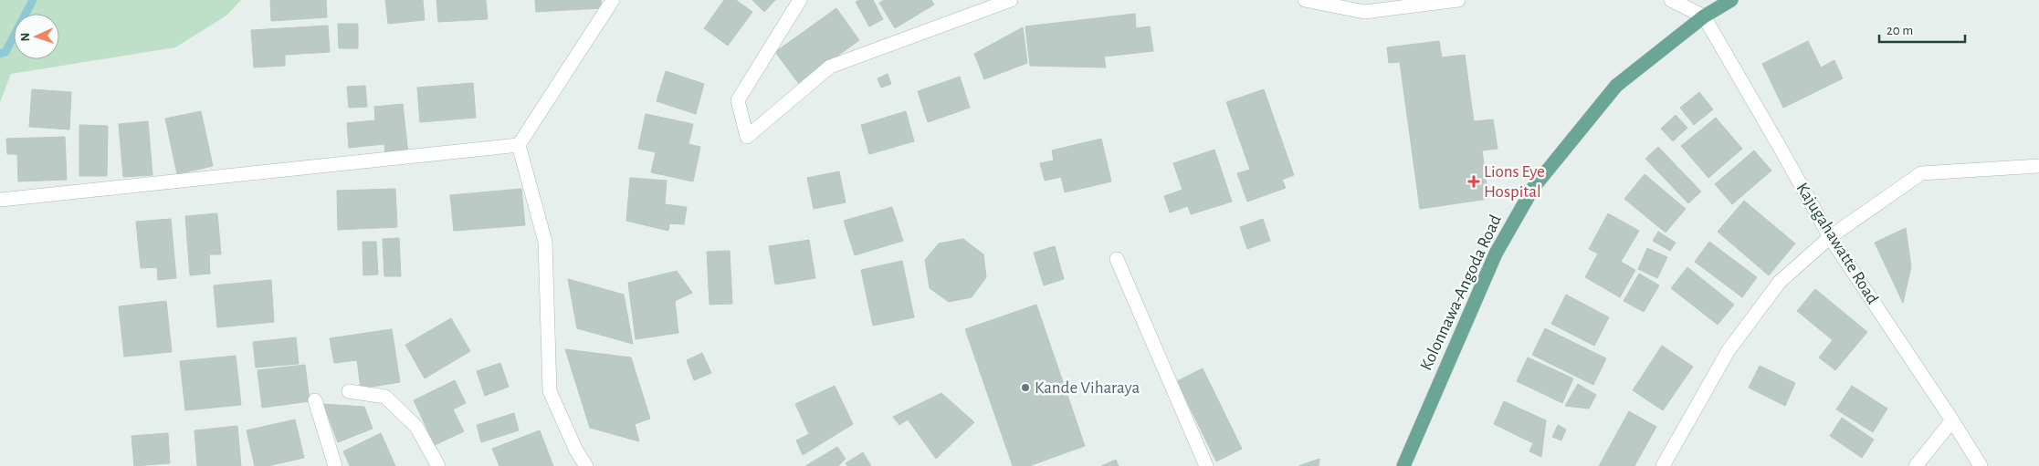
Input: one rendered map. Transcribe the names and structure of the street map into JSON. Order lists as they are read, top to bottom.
{
  "streets": {
    "main road": ["Kolonnawa-Angoda Road"],
    "street": ["Kajugahawatte Road"]
  },
  "crossings": [
    ["Kajugahawatte Road", "Kolonnawa-Angoda Road"]
  ],
  "places": {
    "health": ["Lions Eye Hospital"],
    "other": ["Kande Viharaya"]
  },
  "scale_bar": "20 m",
  "north": "left"
}
